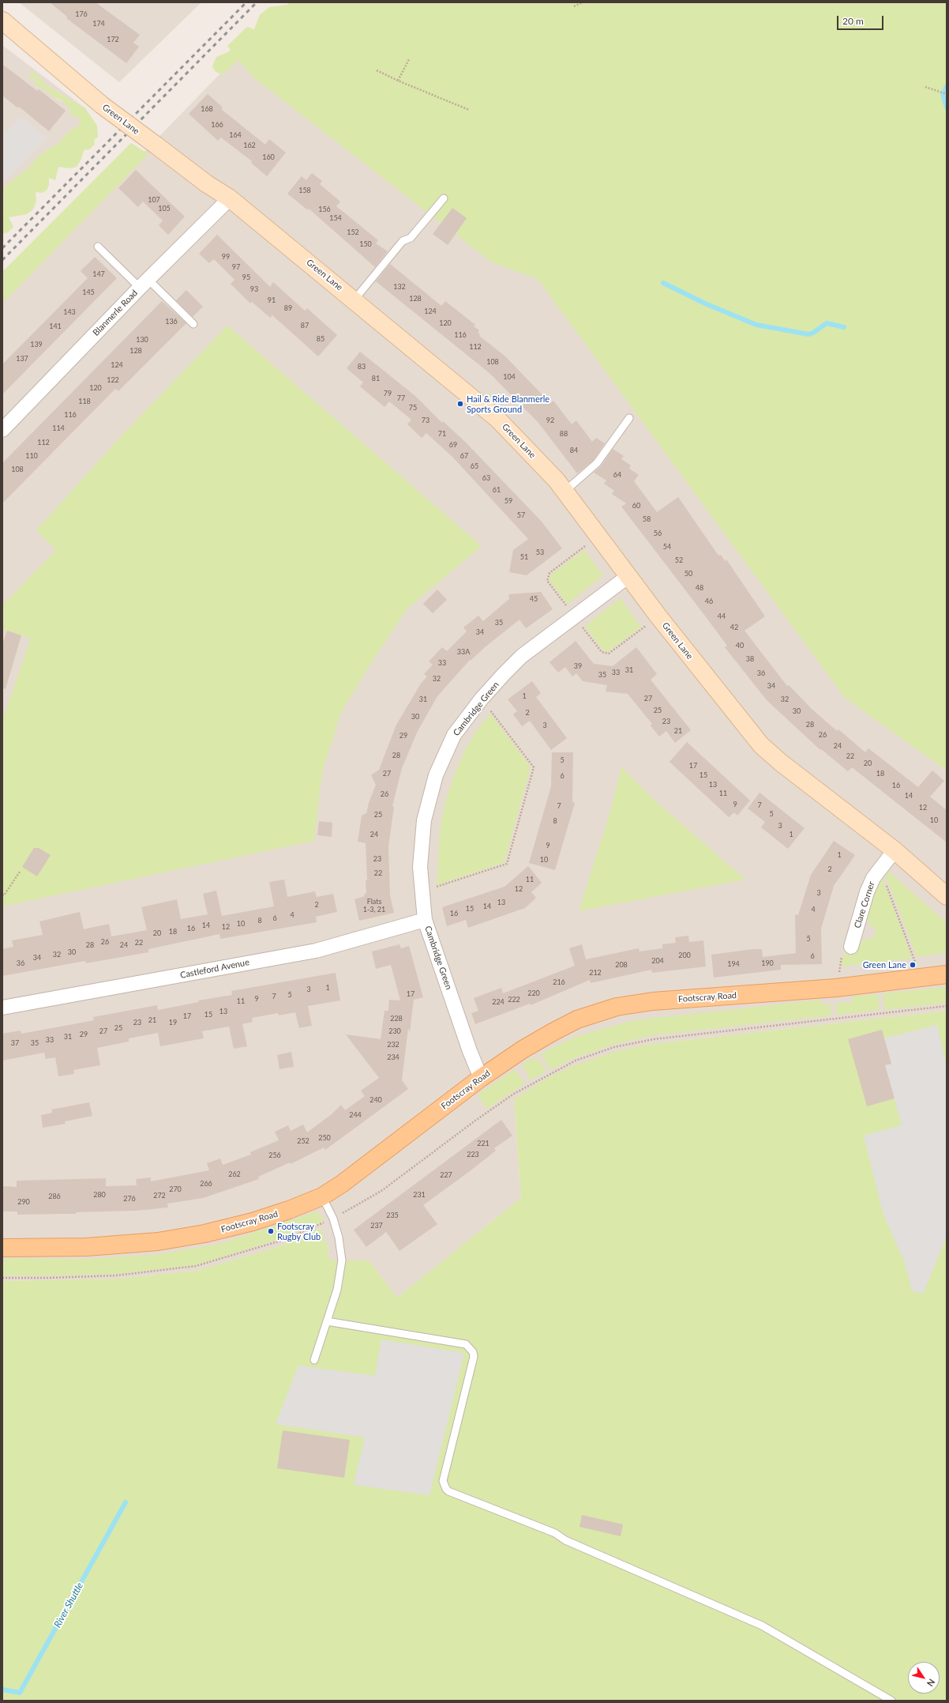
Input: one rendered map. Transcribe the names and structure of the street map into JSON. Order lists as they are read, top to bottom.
{
  "streets": {
    "main road": ["Green Lane", "Footscray Road"],
    "street": [
      "Blanmerle Road",
      "Cambridge Green",
      "Clare Corner",
      "Castleford Avenue"
    ]
  },
  "crossings": [
    ["Green Lane", "Blanmerle Road"],
    ["Green Lane", "Cambridge Green"],
    ["Green Lane", "Clare Corner"],
    ["Cambridge Green", "Castleford Avenue"],
    ["Cambridge Green", "Footscray Road"]
  ],
  "water": ["River Shuttle"],
  "places": ["Hail & Ride Blanmerle Sports Ground", "Green Lane", "Footscray Rugby Club"],
  "house_numbers": [
    "176",
    "174",
    "172",
    "168",
    "166",
    "164",
    "162",
    "160",
    "158",
    "107",
    "105",
    "156",
    "154",
    "152",
    "150",
    "99",
    "97",
    "147",
    "95",
    "132",
    "93",
    "145",
    "128",
    "91",
    "89",
    "124",
    "143",
    "136",
    "120",
    "87",
    "141",
    "116",
    "85",
    "130",
    "139",
    "112",
    "128",
    "137",
    "108",
    "124",
    "83",
    "104",
    "81",
    "122",
    "120",
    "79",
    "77",
    "118",
    "75",
    "116",
    "73",
    "92",
    "114",
    "71",
    "88",
    "112",
    "69",
    "84",
    "110",
    "67",
    "65",
    "108",
    "64",
    "63",
    "61",
    "59",
    "60",
    "57",
    "58",
    "56",
    "54",
    "53",
    "51",
    "52",
    "50",
    "48",
    "45",
    "46",
    "44",
    "35",
    "42",
    "34",
    "40",
    "33A",
    "38",
    "33",
    "39",
    "31",
    "33",
    "36",
    "35",
    "32",
    "34",
    "1",
    "27",
    "31",
    "32",
    "25",
    "30",
    "2",
    "30",
    "23",
    "28",
    "3",
    "21",
    "26",
    "29",
    "24",
    "28",
    "22",
    "5",
    "20",
    "17",
    "27",
    "18",
    "15",
    "6",
    "13",
    "16",
    "11",
    "26",
    "14",
    "9",
    "7",
    "7",
    "12",
    "5",
    "25",
    "10",
    "8",
    "3",
    "24",
    "1",
    "9",
    "1",
    "23",
    "10",
    "2",
    "22",
    "11",
    "12",
    "3",
    "Flats 1-3, 21",
    "13",
    "2",
    "14",
    "15",
    "4",
    "16",
    "4",
    "6",
    "8",
    "10",
    "14",
    "12",
    "16",
    "18",
    "20",
    "5",
    "26",
    "22",
    "28",
    "24",
    "30",
    "32",
    "200",
    "6",
    "34",
    "204",
    "36",
    "190",
    "194",
    "208",
    "212",
    "216",
    "1",
    "3",
    "220",
    "17",
    "5",
    "7",
    "9",
    "222",
    "11",
    "224",
    "13",
    "15",
    "17",
    "228",
    "21",
    "23",
    "19",
    "25",
    "27",
    "230",
    "29",
    "31",
    "33",
    "37",
    "35",
    "232",
    "234",
    "240",
    "244",
    "250",
    "252",
    "221",
    "223",
    "256",
    "262",
    "227",
    "266",
    "270",
    "280",
    "231",
    "272",
    "286",
    "276",
    "290",
    "235",
    "237"
  ],
  "scale_bar": "20 m",
  "north": "bottom right"
}
